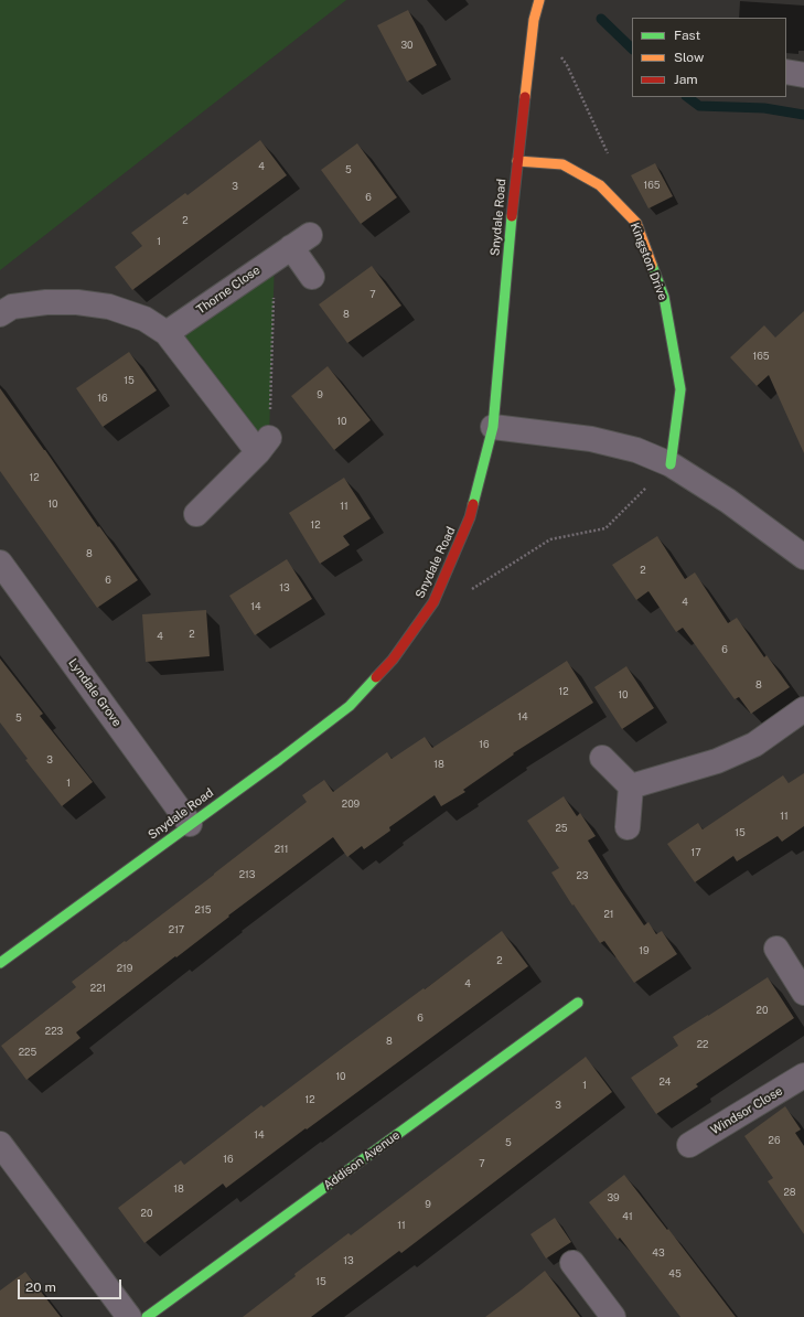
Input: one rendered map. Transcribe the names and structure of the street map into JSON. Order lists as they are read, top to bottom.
{
  "streets": {
    "street": [
      "Snydale Road",
      "Kingston Drive",
      "Thorne Close",
      "Lyndale Grove",
      "Windsor Close",
      "Addison Avenue"
    ]
  },
  "crossings": [
    ["Snydale Road", "Kingston Drive"],
    ["Snydale Road", "Lyndale Grove"]
  ],
  "house_numbers": [
    "30",
    "4",
    "5",
    "165",
    "3",
    "6",
    "2",
    "1",
    "7",
    "8",
    "165",
    "15",
    "9",
    "16",
    "10",
    "12",
    "10",
    "11",
    "12",
    "8",
    "2",
    "6",
    "13",
    "4",
    "14",
    "2",
    "4",
    "6",
    "8",
    "12",
    "10",
    "14",
    "5",
    "16",
    "3",
    "18",
    "1",
    "209",
    "11",
    "25",
    "15",
    "211",
    "17",
    "213",
    "23",
    "215",
    "21",
    "217",
    "19",
    "2",
    "219",
    "4",
    "221",
    "20",
    "6",
    "223",
    "8",
    "22",
    "225",
    "10",
    "24",
    "1",
    "12",
    "3",
    "14",
    "26",
    "5",
    "16",
    "7",
    "18",
    "28",
    "39",
    "9",
    "20",
    "41",
    "11",
    "43",
    "13",
    "45",
    "15"
  ],
  "legend": ["Fast", "Slow", "Jam"],
  "scale_bar": "20 m"
}
